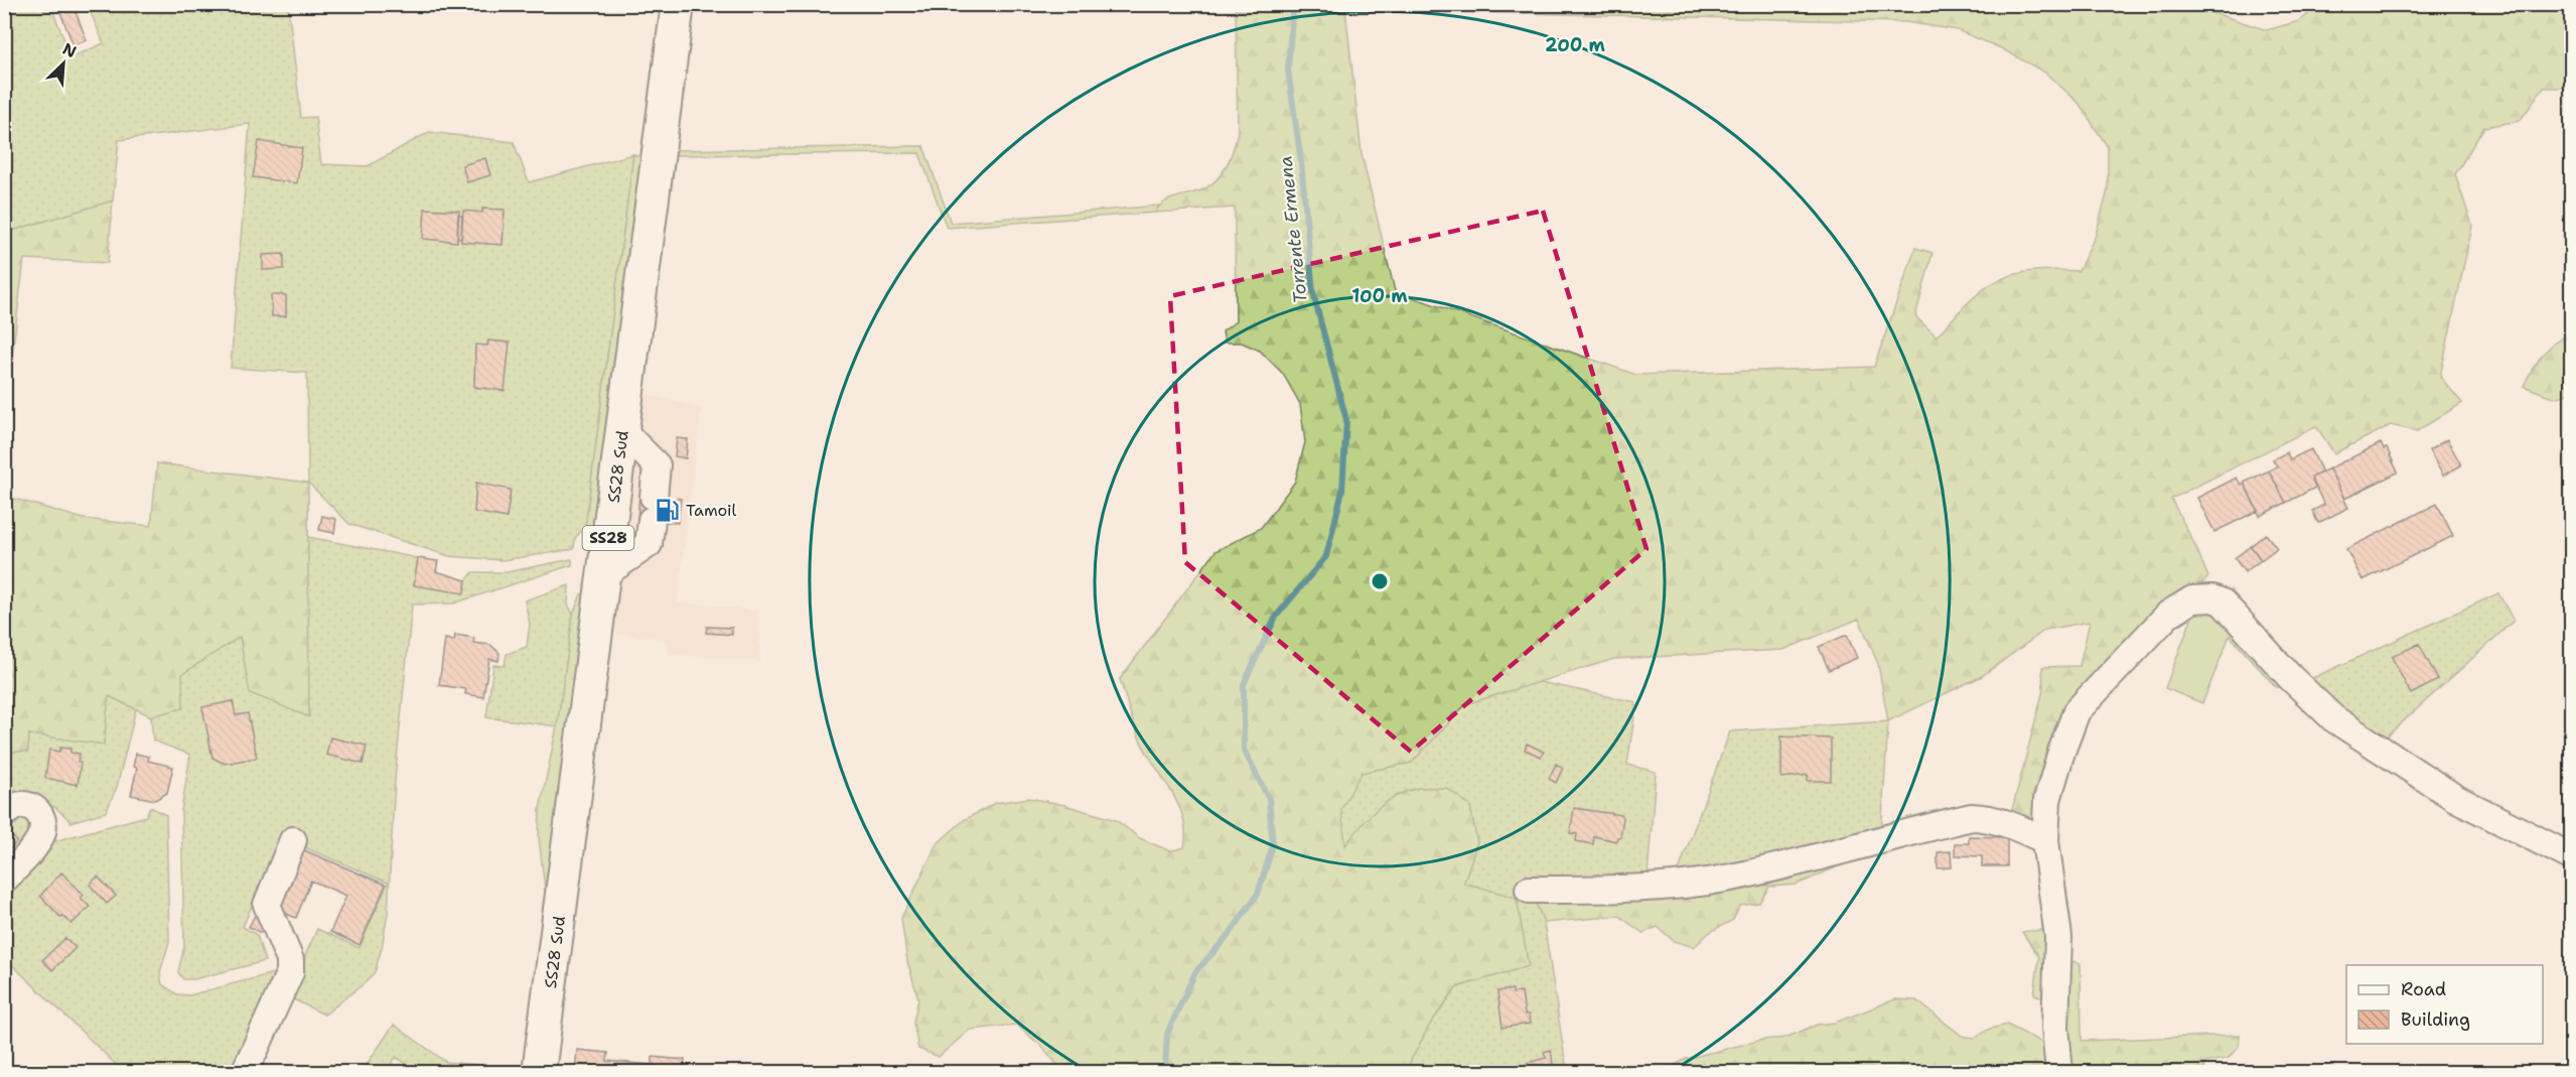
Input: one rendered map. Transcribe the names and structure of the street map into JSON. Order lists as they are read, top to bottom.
{
  "streets": {
    "main road": ["SS28 Sud", "SS28"]
  },
  "water": ["Torrente Ermena"],
  "places": {
    "fuel station": ["Tamoil"]
  },
  "legend": ["Road", "Building"],
  "north": "top right",
  "rings": ["200 m", "100 m"]
}
